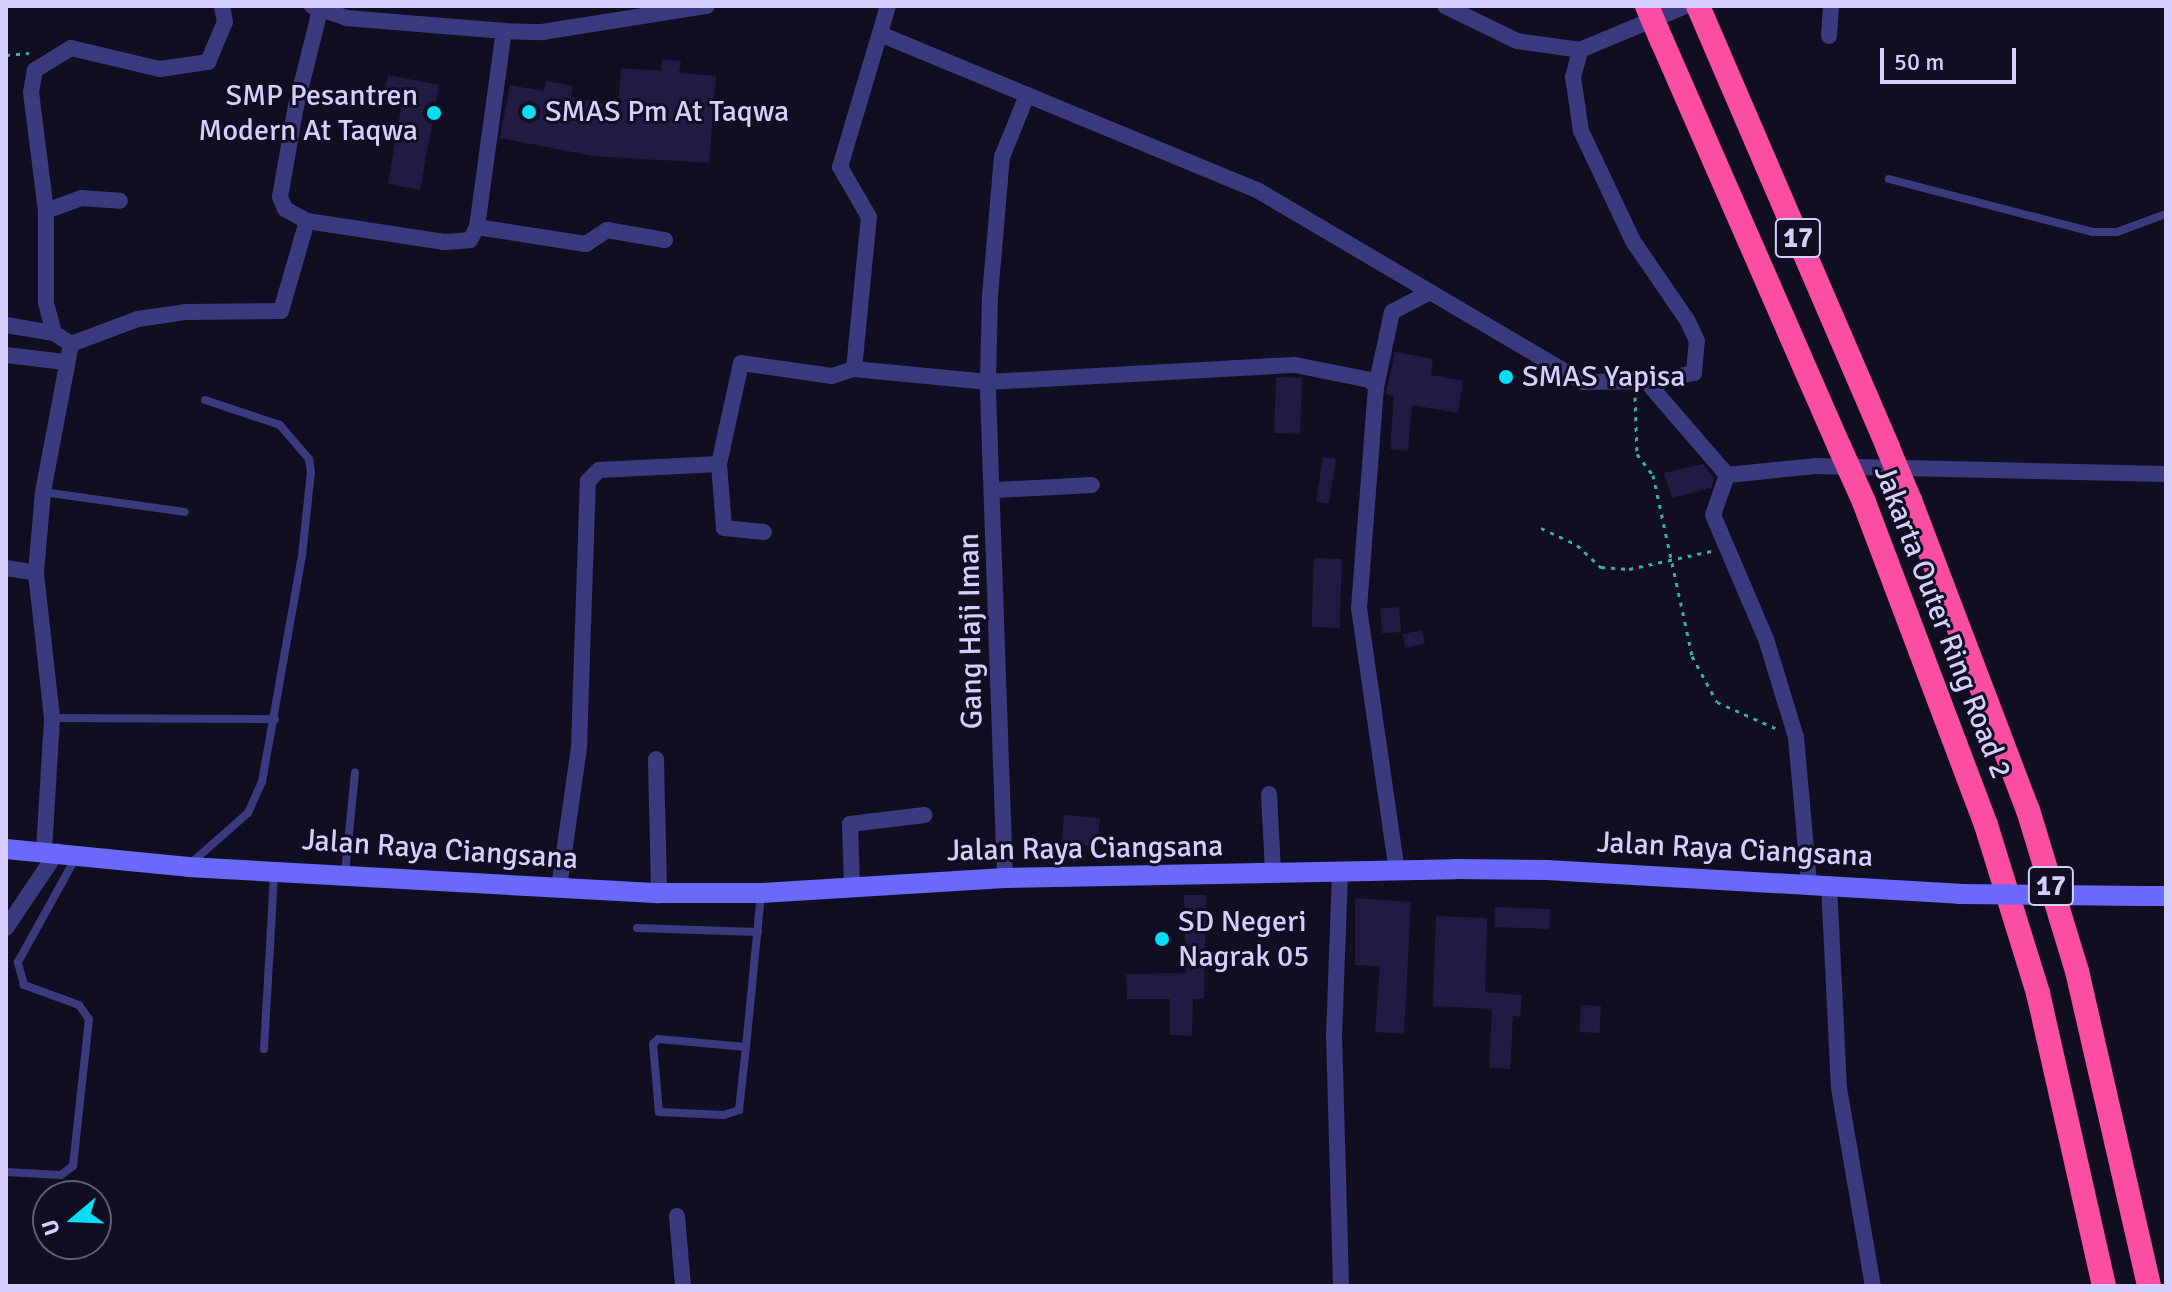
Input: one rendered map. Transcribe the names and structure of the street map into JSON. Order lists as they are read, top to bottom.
{
  "streets": {
    "highway": ["17", "Jakarta Outer Ring Road 2"],
    "main road": ["Jalan Raya Ciangsana"],
    "street": ["Gang Haji Iman"]
  },
  "crossings": [
    ["Gang Haji Iman", "Jalan Raya Ciangsana"]
  ],
  "places": [
    "SMAS Pm At Taqwa",
    "SMP Pesantren Modern At Taqwa",
    "SMAS Yapisa",
    "SD Negeri Nagrak 05"
  ],
  "scale_bar": "50 m",
  "north": "left"
}
